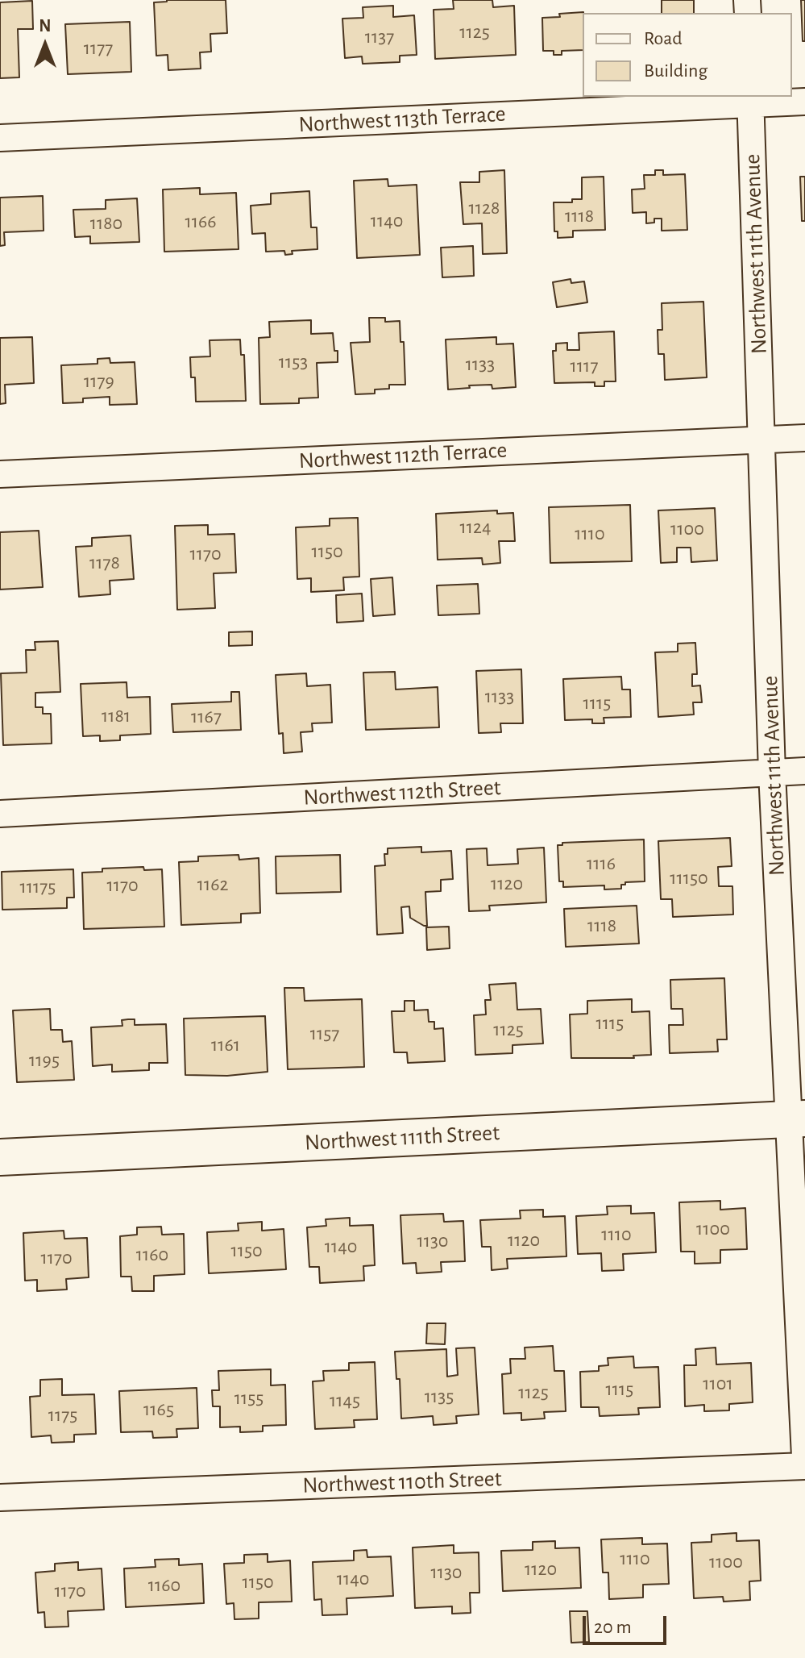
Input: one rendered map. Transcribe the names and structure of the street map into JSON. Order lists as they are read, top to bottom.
{
  "streets": {
    "street": [
      "Northwest 113th Terrace",
      "Northwest 11th Avenue",
      "Northwest 112th Terrace",
      "Northwest 112th Street",
      "Northwest 111th Street",
      "Northwest 110th Street"
    ]
  },
  "crossings": [
    ["Northwest 113th Terrace", "Northwest 11th Avenue"],
    ["Northwest 11th Avenue", "Northwest 112th Terrace"],
    ["Northwest 11th Avenue", "Northwest 112th Street"],
    ["Northwest 11th Avenue", "Northwest 111th Street"]
  ],
  "house_numbers": [
    "1125",
    "1137",
    "1177",
    "1128",
    "1118",
    "1140",
    "1166",
    "1180",
    "1153",
    "1133",
    "1117",
    "1179",
    "1124",
    "1100",
    "1110",
    "1150",
    "1170",
    "1178",
    "1133",
    "1115",
    "1181",
    "1167",
    "1116",
    "11150",
    "1120",
    "1162",
    "1170",
    "11175",
    "1118",
    "1115",
    "1125",
    "1157",
    "1161",
    "1195",
    "1100",
    "1110",
    "1120",
    "1130",
    "1140",
    "1150",
    "1160",
    "1170",
    "1101",
    "1115",
    "1125",
    "1135",
    "1155",
    "1145",
    "1165",
    "1175",
    "1110",
    "1100",
    "1120",
    "1130",
    "1140",
    "1150",
    "1160",
    "1170"
  ],
  "legend": ["Road", "Building"],
  "scale_bar": "20 m",
  "north": "top"
}
